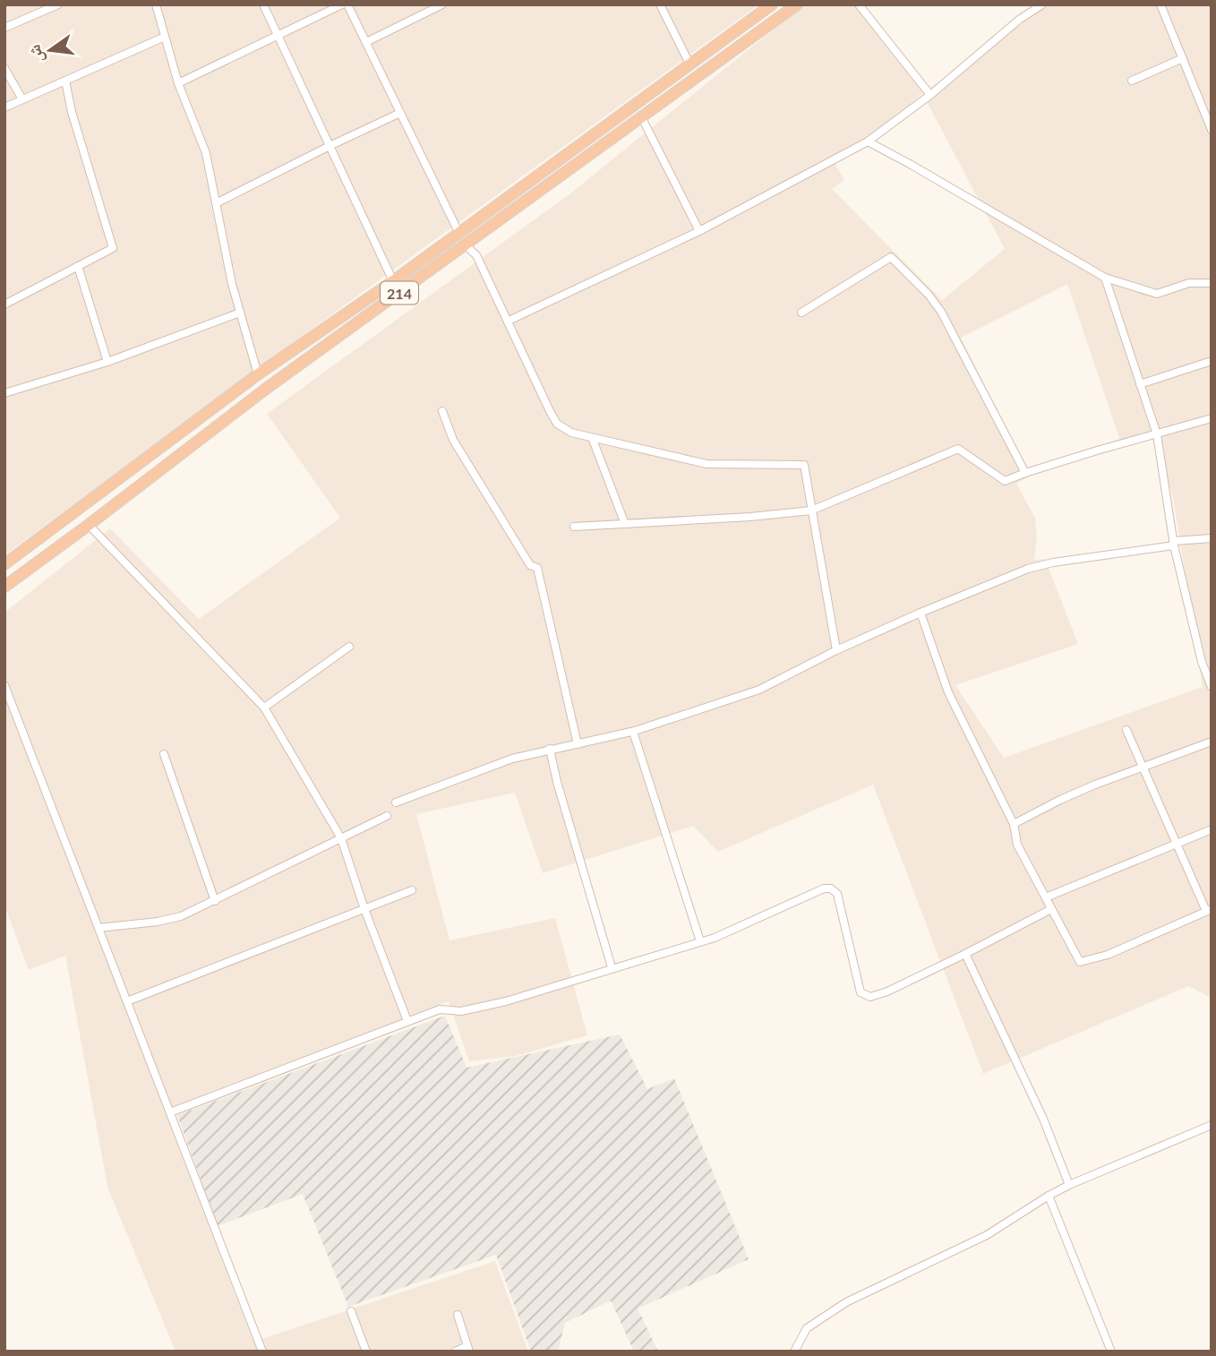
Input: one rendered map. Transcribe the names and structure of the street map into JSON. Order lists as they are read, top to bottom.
{
  "streets": {
    "highway": ["214"]
  },
  "north": "left"
}
